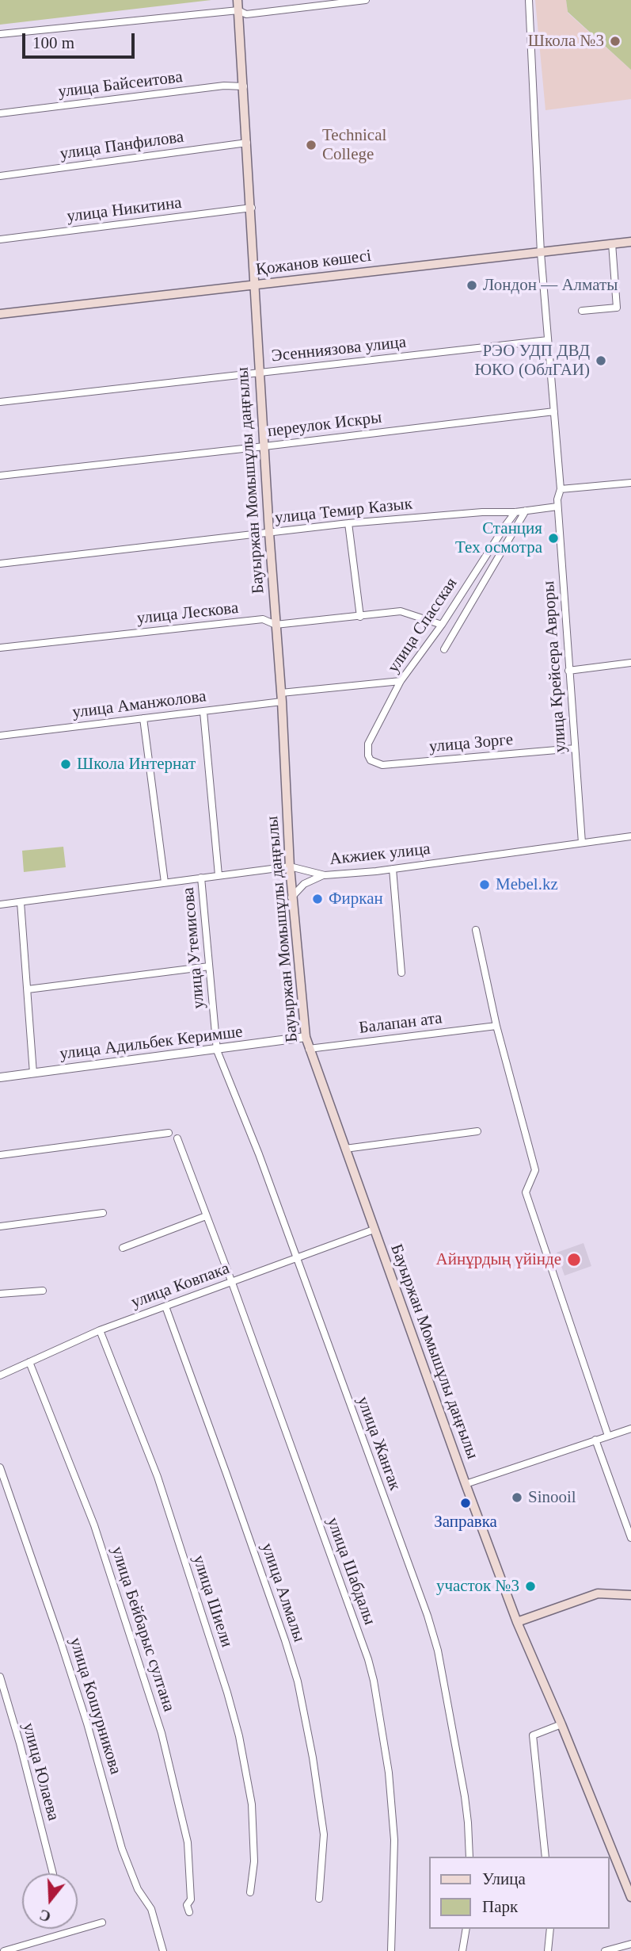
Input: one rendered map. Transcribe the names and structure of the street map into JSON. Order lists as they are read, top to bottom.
{
  "streets": {
    "main road": ["Қожанов көшесі", "Бауыржан Момышұлы даңғылы"],
    "street": [
      "улица Байсеитова",
      "улица Панфилова",
      "улица Никитина",
      "Эсенниязова улица",
      "переулок Искры",
      "улица Темир Казык",
      "улица Лескова",
      "улица Спасская",
      "улица Крейсера Авроры",
      "улица Аманжолова",
      "улица Зорге",
      "Акжиек улица",
      "улица Утемисова",
      "Балапан ата",
      "улица Адильбек Керимше",
      "улица Ковпака",
      "улица Жангак",
      "улица Шабдалы",
      "улица Алмалы",
      "улица Шиели",
      "улица Бейбарыс султана",
      "улица Кошурникова",
      "улица Юлаева"
    ]
  },
  "crossings": [
    ["улица Байсеитова", "Бауыржан Момышұлы даңғылы"],
    ["улица Панфилова", "Бауыржан Момышұлы даңғылы"],
    ["улица Никитина", "Бауыржан Момышұлы даңғылы"],
    ["Қожанов көшесі", "Бауыржан Момышұлы даңғылы"],
    ["Қожанов көшесі", "улица Крейсера Авроры"],
    ["Эсенниязова улица", "Бауыржан Момышұлы даңғылы"],
    ["Эсенниязова улица", "улица Крейсера Авроры"],
    ["переулок Искры", "Бауыржан Момышұлы даңғылы"],
    ["переулок Искры", "улица Крейсера Авроры"],
    ["Бауыржан Момышұлы даңғылы", "улица Темир Казык"],
    ["Бауыржан Момышұлы даңғылы", "улица Лескова"],
    ["Бауыржан Момышұлы даңғылы", "улица Аманжолова"],
    ["Бауыржан Момышұлы даңғылы", "Акжиек улица"],
    ["Бауыржан Момышұлы даңғылы", "Балапан ата"],
    ["Бауыржан Момышұлы даңғылы", "улица Адильбек Керимше"],
    ["Бауыржан Момышұлы даңғылы", "улица Ковпака"],
    ["улица Темир Казык", "улица Спасская"],
    ["улица Темир Казык", "улица Крейсера Авроры"],
    ["улица Лескова", "улица Спасская"],
    ["улица Спасская", "улица Аманжолова"],
    ["улица Спасская", "улица Зорге"],
    ["улица Крейсера Авроры", "улица Зорге"],
    ["улица Крейсера Авроры", "Акжиек улица"],
    ["Акжиек улица", "улица Утемисова"],
    ["улица Утемисова", "улица Адильбек Керимше"],
    ["улица Утемисова", "улица Жангак"],
    ["улица Адильбек Керимше", "улица Жангак"],
    ["улица Ковпака", "улица Жангак"],
    ["улица Ковпака", "улица Шабдалы"],
    ["улица Ковпака", "улица Алмалы"],
    ["улица Ковпака", "улица Шиели"],
    ["улица Ковпака", "улица Бейбарыс султана"]
  ],
  "places": [
    "Школа №3",
    "Technical College",
    "Лондон — Алматы",
    "РЭО УДП ДВД ЮКО (ОблГАИ)",
    "Станция Тех осмотра",
    "Школа Интернат",
    "Mebel.kz",
    "Фиркан",
    "Айнұрдың үйінде",
    "Sinooil",
    "Заправка",
    "участок №3"
  ],
  "legend": ["Улица", "Парк"],
  "scale_bar": "100 m",
  "north": "bottom"
}
